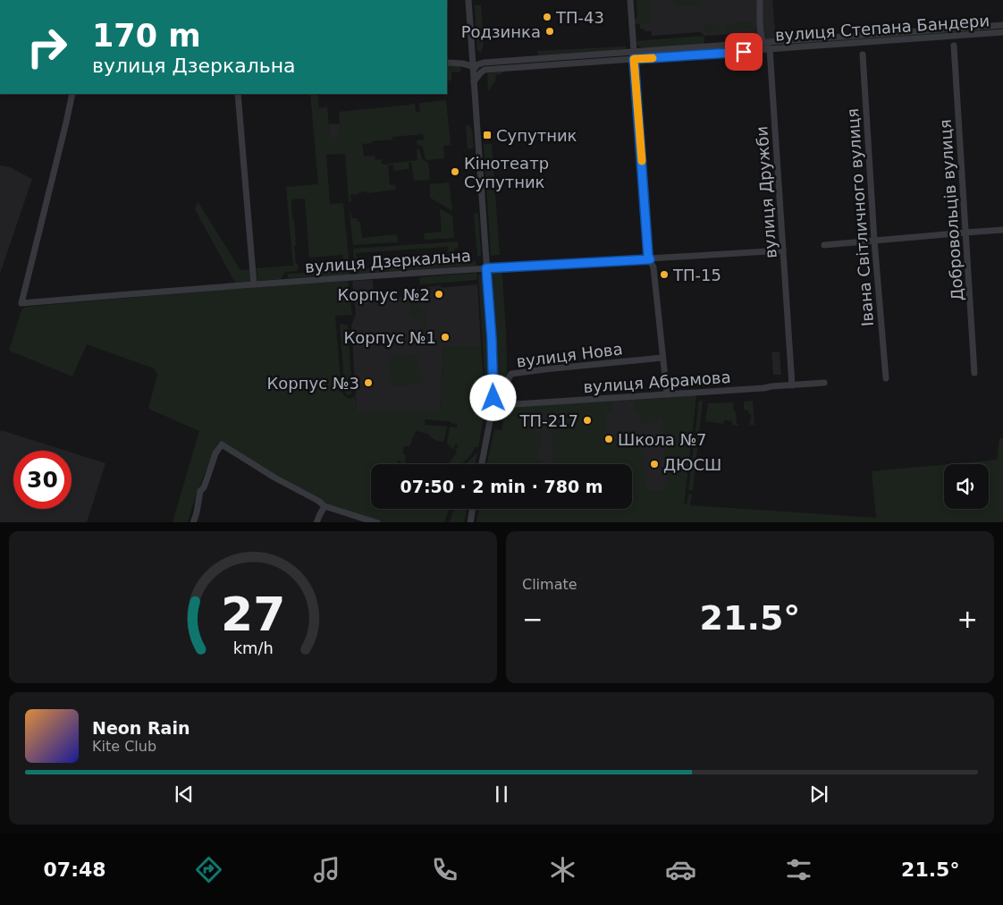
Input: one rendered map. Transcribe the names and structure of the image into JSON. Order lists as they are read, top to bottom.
{
  "streets": {
    "street": [
      "вулиця Степана Бандери",
      "вулиця Дружби",
      "Добровольців вулиця",
      "Івана Світличного вулиця",
      "вулиця Дзеркальна",
      "вулиця Нова",
      "вулиця Абрамова"
    ]
  },
  "crossings": [
    ["вулиця Степана Бандери", "вулиця Дружби"],
    ["вулиця Дружби", "вулиця Дзеркальна"],
    ["вулиця Дружби", "вулиця Абрамова"],
    ["вулиця Нова", "вулиця Абрамова"]
  ],
  "places": {
    "other": [
      "ТП-43",
      "Родзинка",
      "Кінотеатр Супутник",
      "ТП-15",
      "Корпус №2",
      "Корпус №1",
      "Корпус №3",
      "ТП-217",
      "Школа №7",
      "ДЮСШ"
    ],
    "transit": ["Супутник"]
  },
  "page": {
    "turn": ["170 m", "вулиця Дзеркальна"],
    "limit": "30",
    "trip": "07:50 · 2 min · 780 m",
    "tile": "Climate",
    "heat": ["−", "21.5°", "+"],
    "song": ["Neon Rain", "Kite Club"],
    "tabs": ["07:48", "21.5°"],
    "gauge": ["27", "km/h"]
  }
}
